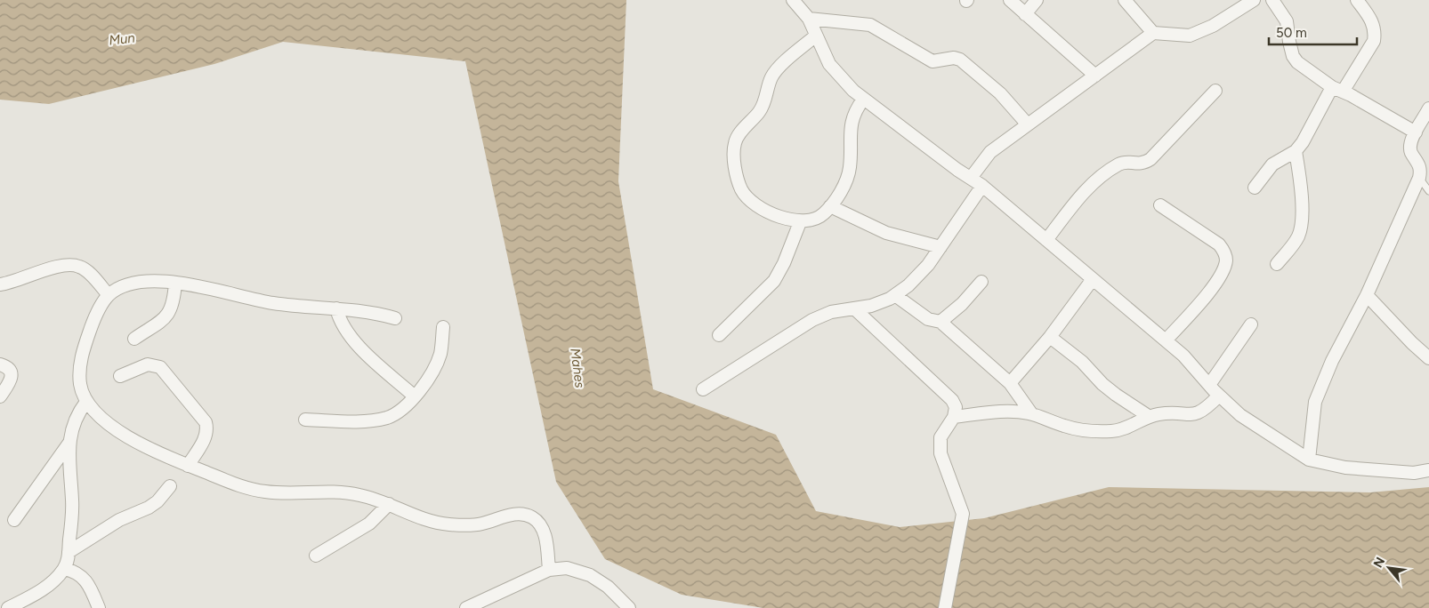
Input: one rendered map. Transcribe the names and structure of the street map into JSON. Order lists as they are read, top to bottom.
{
  "water": ["Mun", "Mahes"],
  "scale_bar": "50 m",
  "north": "top left"
}
